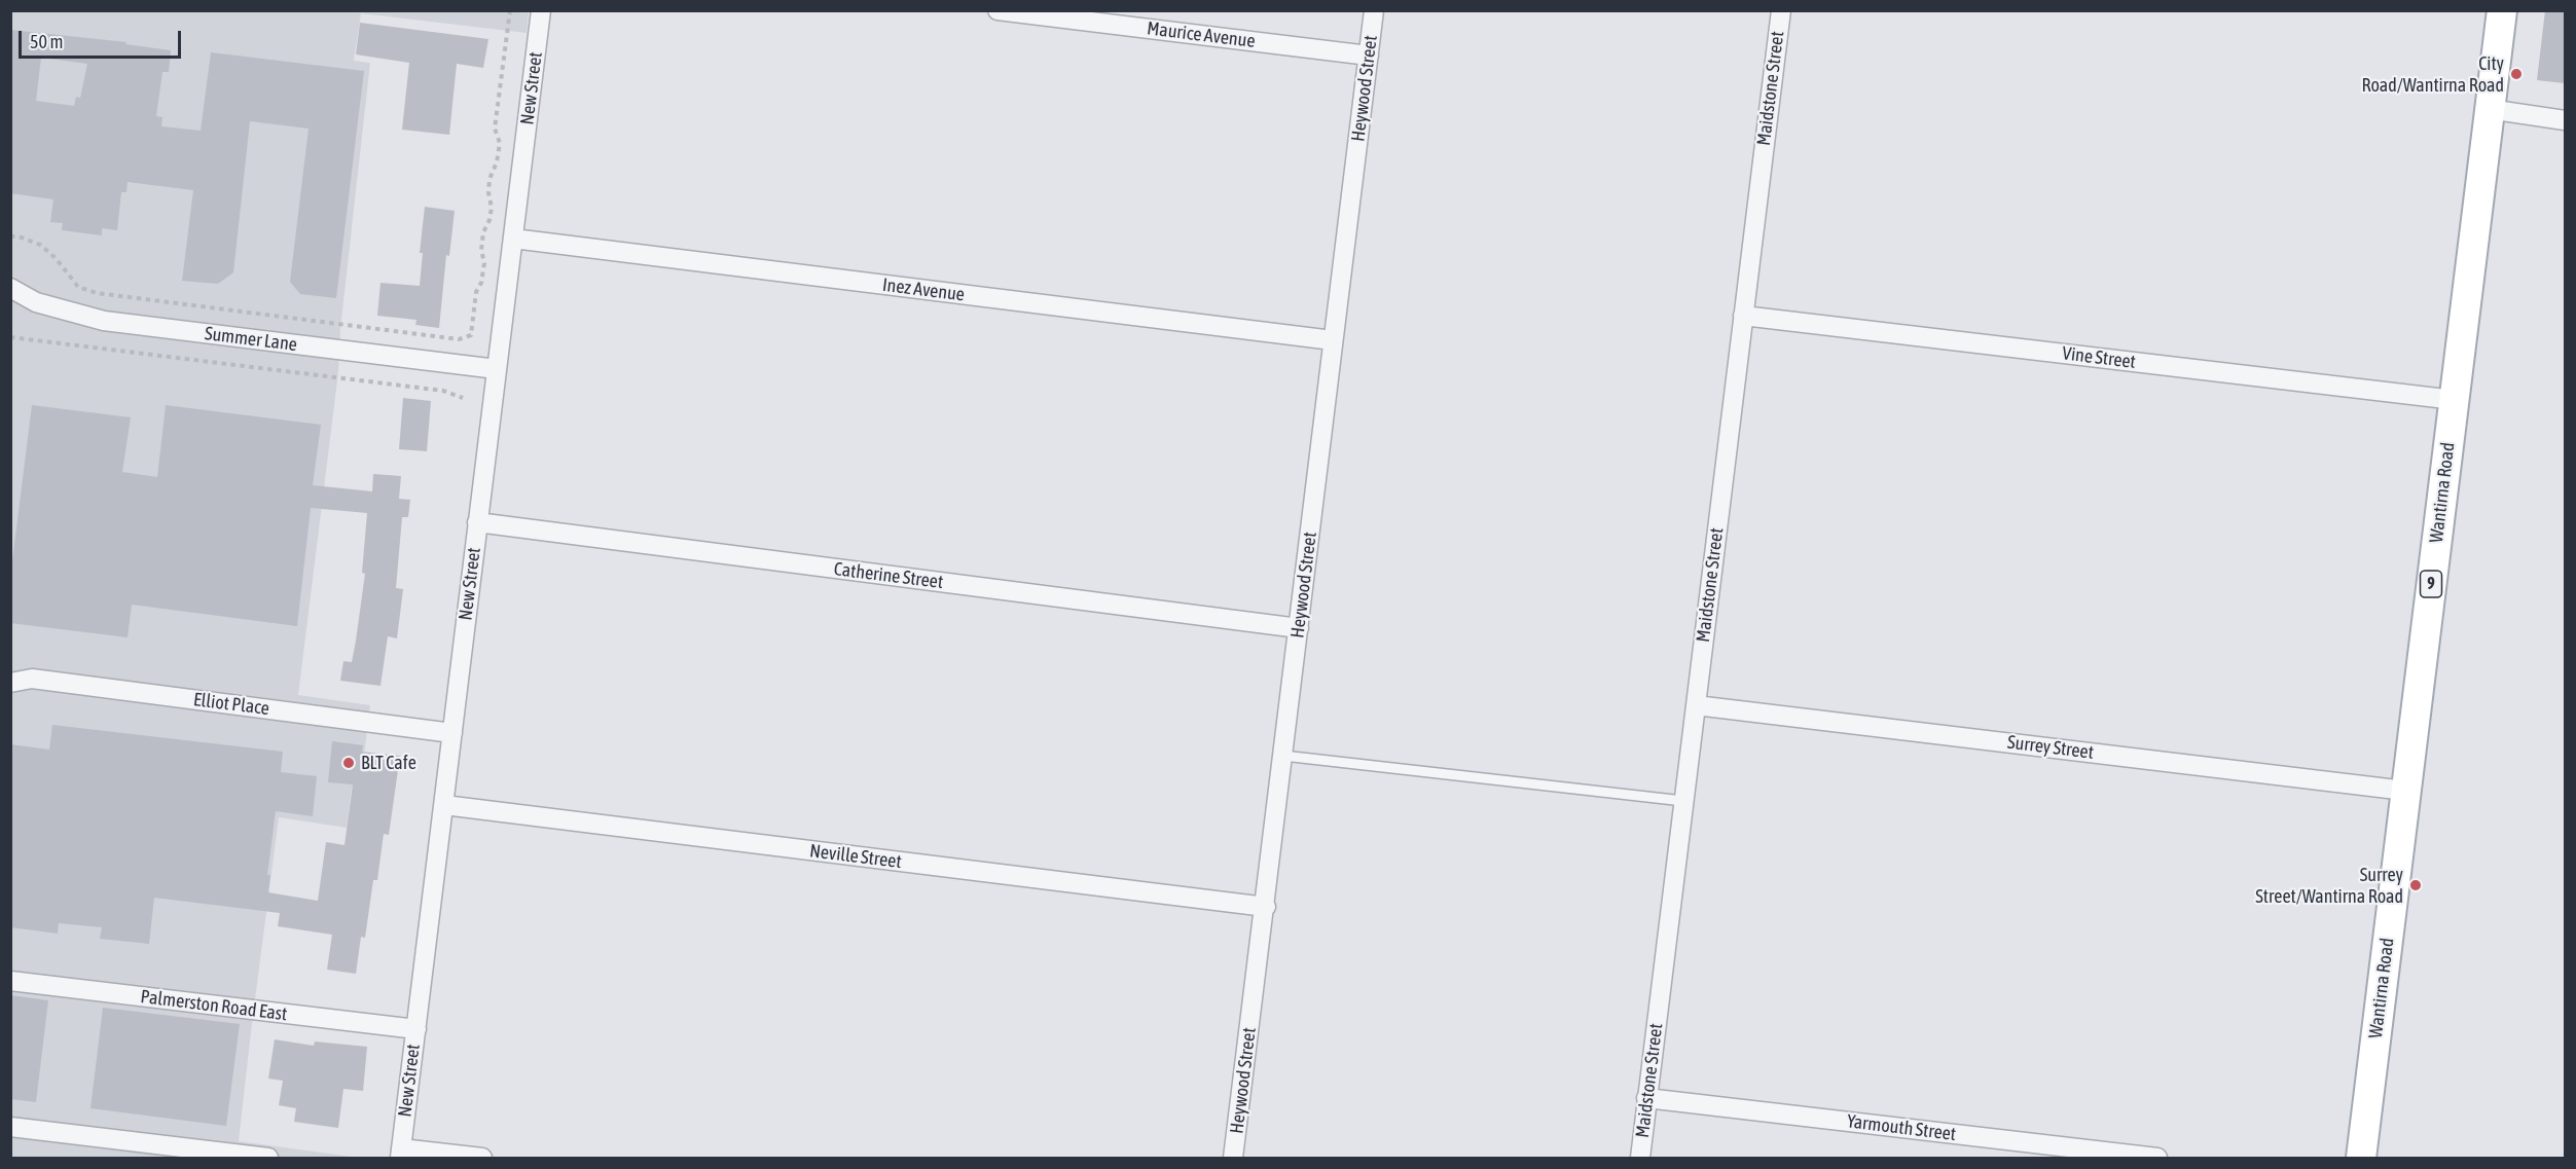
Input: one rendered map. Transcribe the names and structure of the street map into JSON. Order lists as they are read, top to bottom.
{
  "streets": {
    "main road": ["Wantirna Road", "9"],
    "street": [
      "Maurice Avenue",
      "New Street",
      "Heywood Street",
      "Maidstone Street",
      "Inez Avenue",
      "Summer Lane",
      "Vine Street",
      "Catherine Street",
      "Elliot Place",
      "Surrey Street",
      "Neville Street",
      "Palmerston Road East",
      "Yarmouth Street"
    ]
  },
  "crossings": [
    ["Maurice Avenue", "Heywood Street"],
    ["New Street", "Inez Avenue"],
    ["New Street", "Summer Lane"],
    ["New Street", "Catherine Street"],
    ["New Street", "Elliot Place"],
    ["New Street", "Neville Street"],
    ["New Street", "Palmerston Road East"],
    ["Heywood Street", "Inez Avenue"],
    ["Heywood Street", "Catherine Street"],
    ["Heywood Street", "Neville Street"],
    ["Maidstone Street", "Vine Street"],
    ["Maidstone Street", "Surrey Street"],
    ["Maidstone Street", "Yarmouth Street"],
    ["Vine Street", "Wantirna Road"],
    ["Wantirna Road", "Surrey Street"]
  ],
  "places": ["City Road/Wantirna Road", "BLT Cafe", "Surrey Street/Wantirna Road"],
  "scale_bar": "50 m"
}
